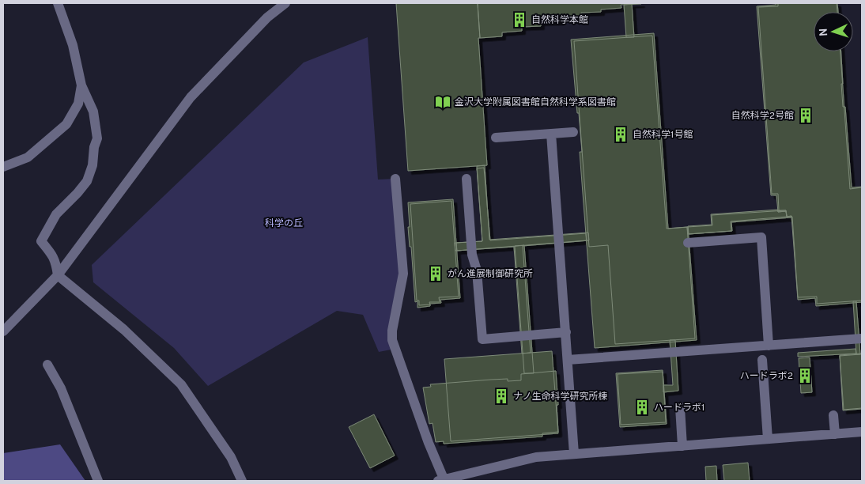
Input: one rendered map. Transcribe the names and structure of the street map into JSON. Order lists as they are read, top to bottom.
{
  "parks": ["科学の丘"],
  "places": {
    "building": [
      "自然科学本館",
      "自然科学2号館",
      "自然科学1号館",
      "がん進展制御研究所",
      "ハードラボ2",
      "ナノ生命科学研究所棟",
      "ハードラボ1"
    ],
    "library": ["金沢大学附属図書館自然科学系図書館"]
  },
  "north": "left"
}
